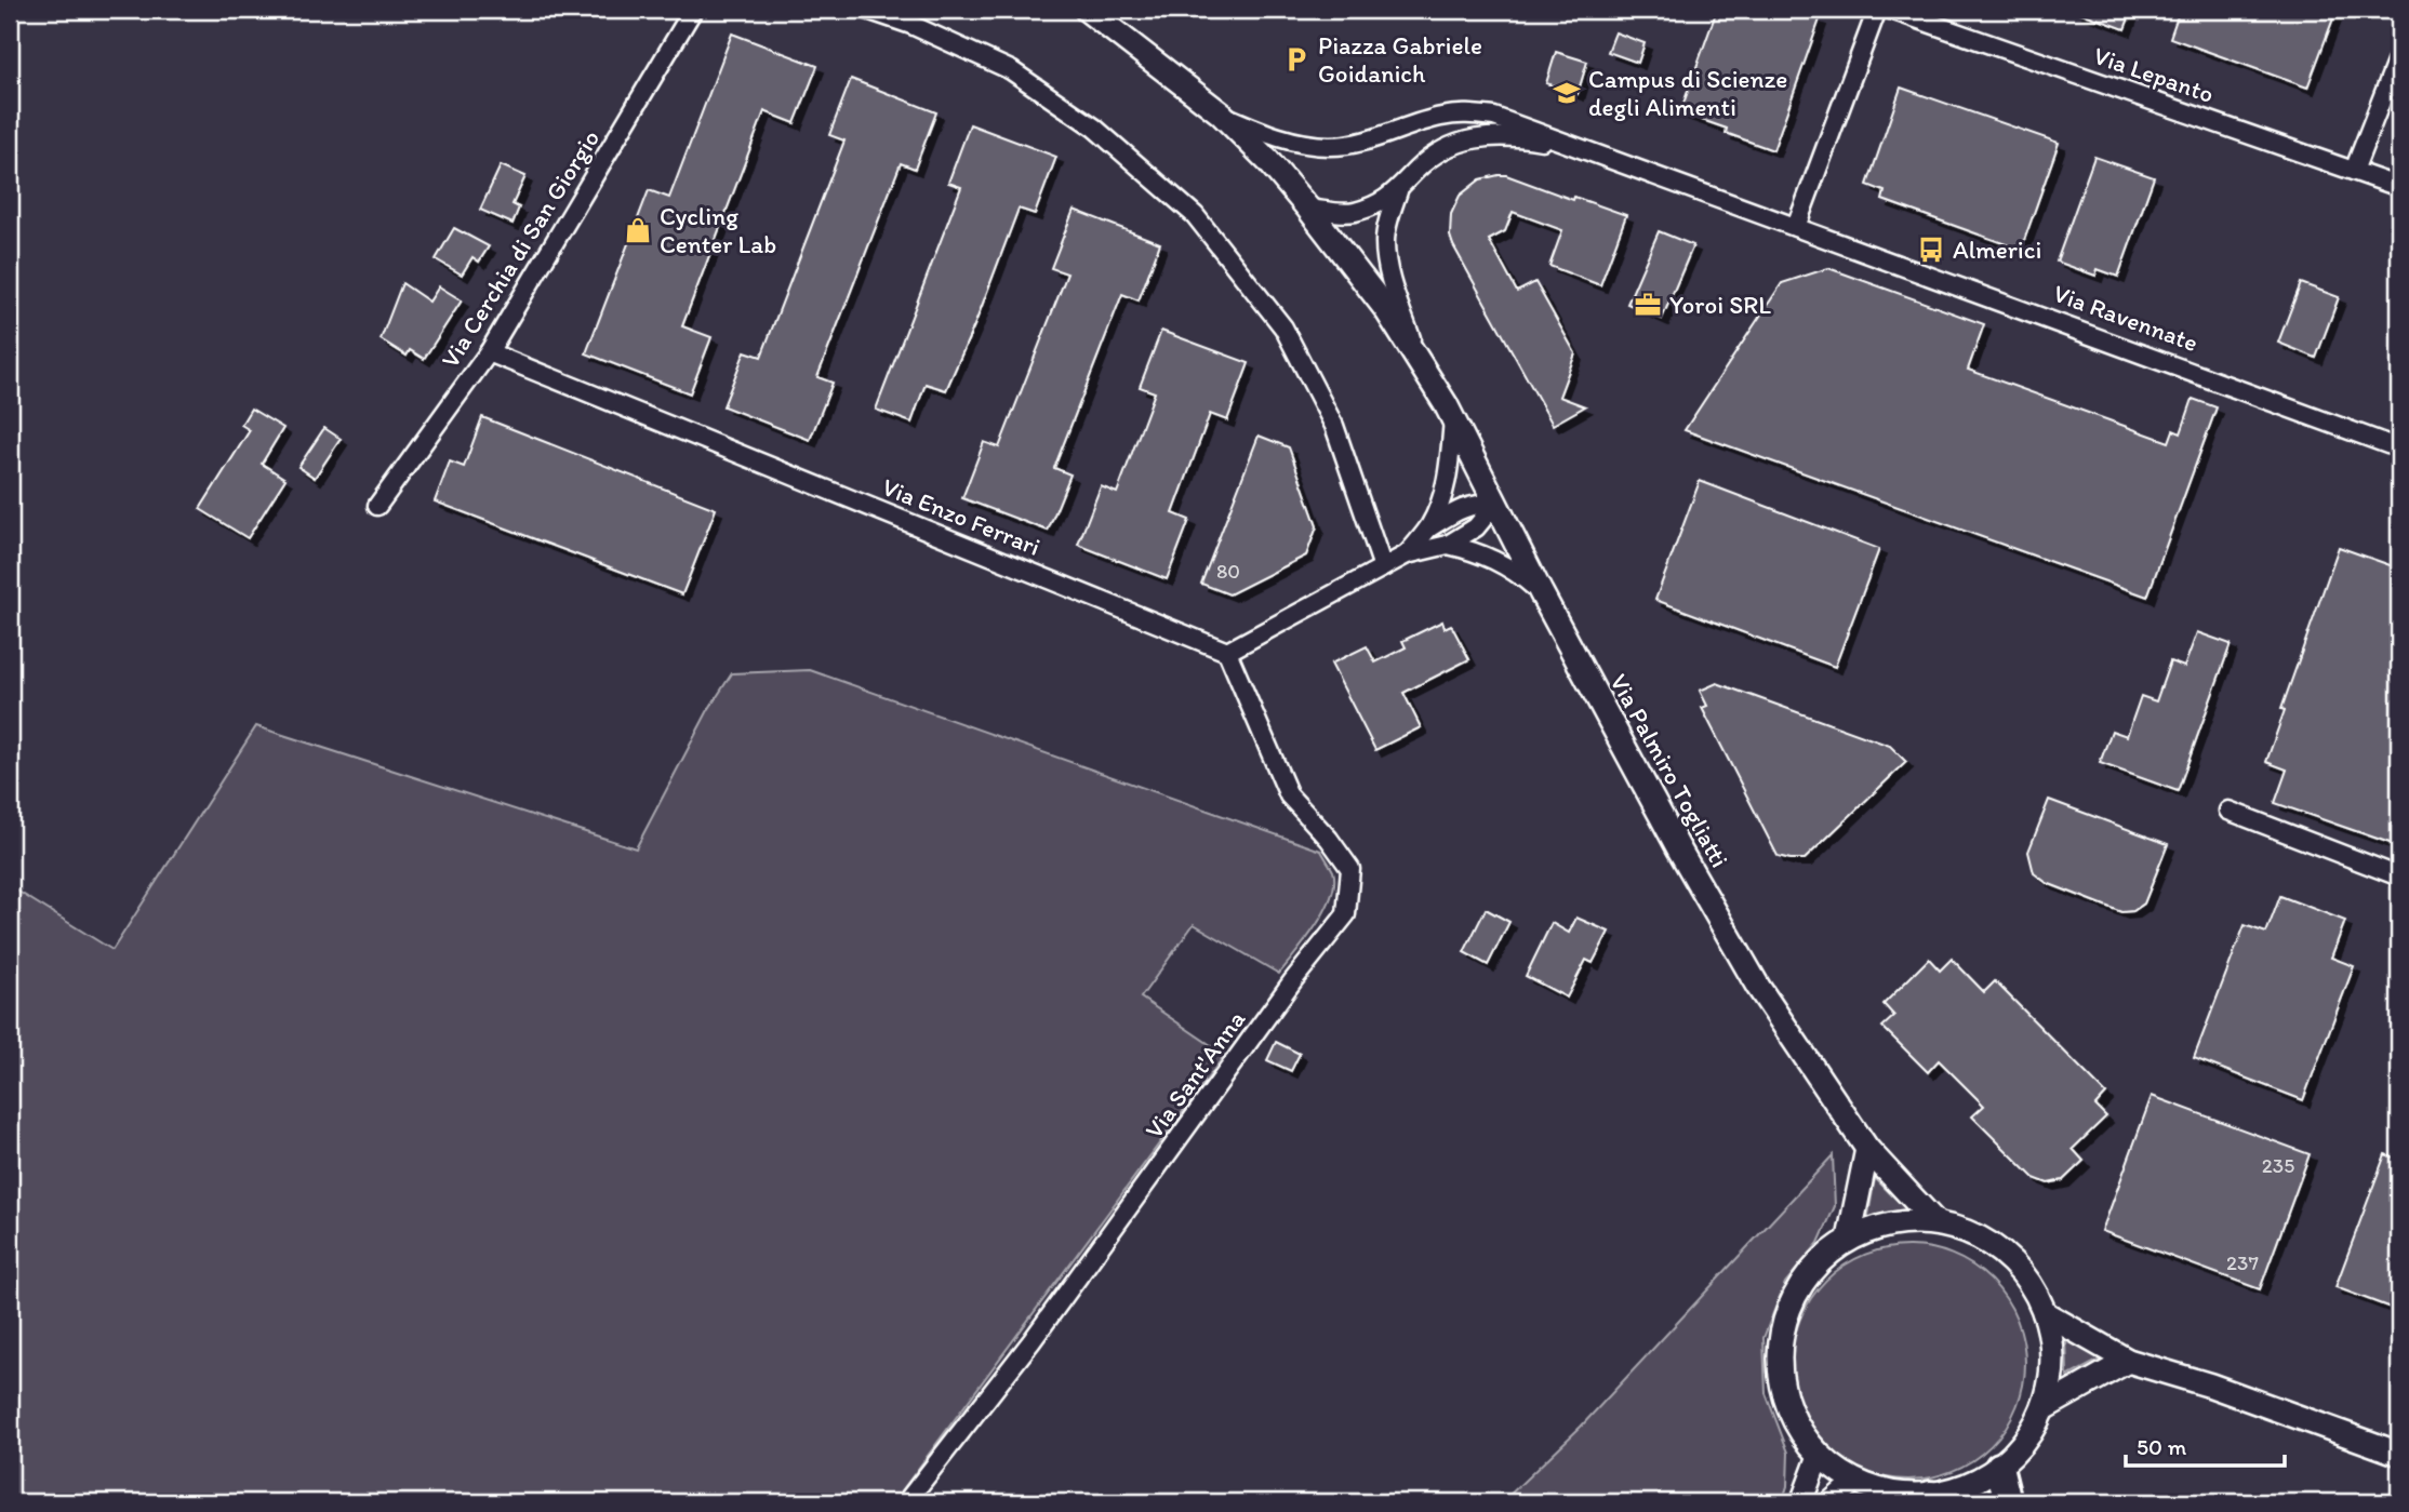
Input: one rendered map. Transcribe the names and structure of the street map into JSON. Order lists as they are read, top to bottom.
{
  "streets": {
    "main road": ["Via Ravennate", "Via Palmiro Togliatti"],
    "street": [
      "Via Lepanto",
      "Via Cerchia di San Giorgio",
      "Via Enzo Ferrari",
      "Via Sant'Anna"
    ]
  },
  "crossings": [
    ["Via Cerchia di San Giorgio", "Via Enzo Ferrari"],
    ["Via Ravennate", "Via Palmiro Togliatti"],
    ["Via Enzo Ferrari", "Via Sant'Anna"]
  ],
  "places": {
    "parking": ["Piazza Gabriele Goidanich"],
    "school or university": ["Campus di Scienze degli Alimenti"],
    "shop": ["Cycling Center Lab"],
    "bus stop": ["Almerici"],
    "office": ["Yoroi SRL"]
  },
  "house_numbers": ["80", "235", "237"],
  "scale_bar": "50 m"
}
